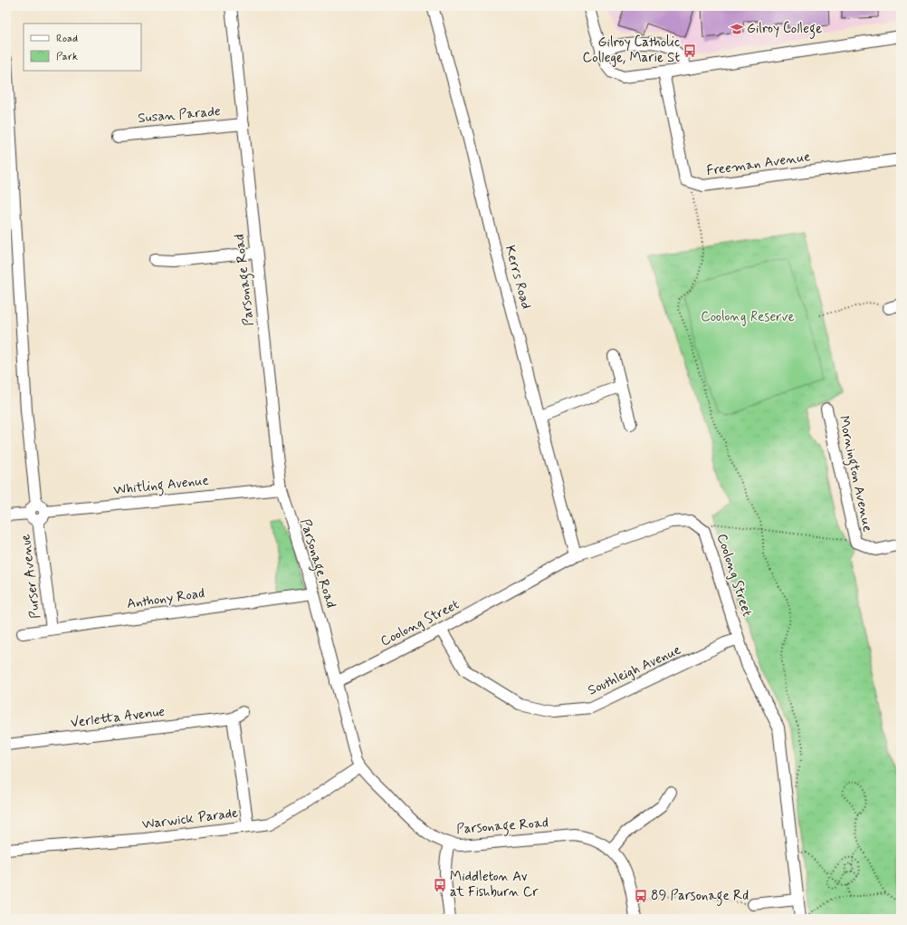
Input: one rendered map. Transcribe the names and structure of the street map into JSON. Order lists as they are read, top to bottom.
{
  "streets": {
    "street": [
      "Susan Parade",
      "Freeman Avenue",
      "Kerrs Road",
      "Parsonage Road",
      "Mornington Avenue",
      "Whitling Avenue",
      "Coolong Street",
      "Purser Avenue",
      "Anthony Road",
      "Southleigh Avenue",
      "Verletta Avenue",
      "Warwick Parade"
    ]
  },
  "crossings": [
    ["Susan Parade", "Parsonage Road"],
    ["Kerrs Road", "Coolong Street"],
    ["Parsonage Road", "Whitling Avenue"],
    ["Parsonage Road", "Coolong Street"],
    ["Parsonage Road", "Anthony Road"],
    ["Parsonage Road", "Warwick Parade"],
    ["Whitling Avenue", "Purser Avenue"],
    ["Coolong Street", "Southleigh Avenue"],
    ["Purser Avenue", "Anthony Road"]
  ],
  "parks": ["Coolong Reserve"],
  "places": {
    "school or university": ["Gilroy College"],
    "bus stop": ["Gilroy Catholic College, Marie St", "Middleton Av at Fishburn Cr", "89 Parsonage Rd"]
  },
  "legend": ["Road", "Park"]
}
